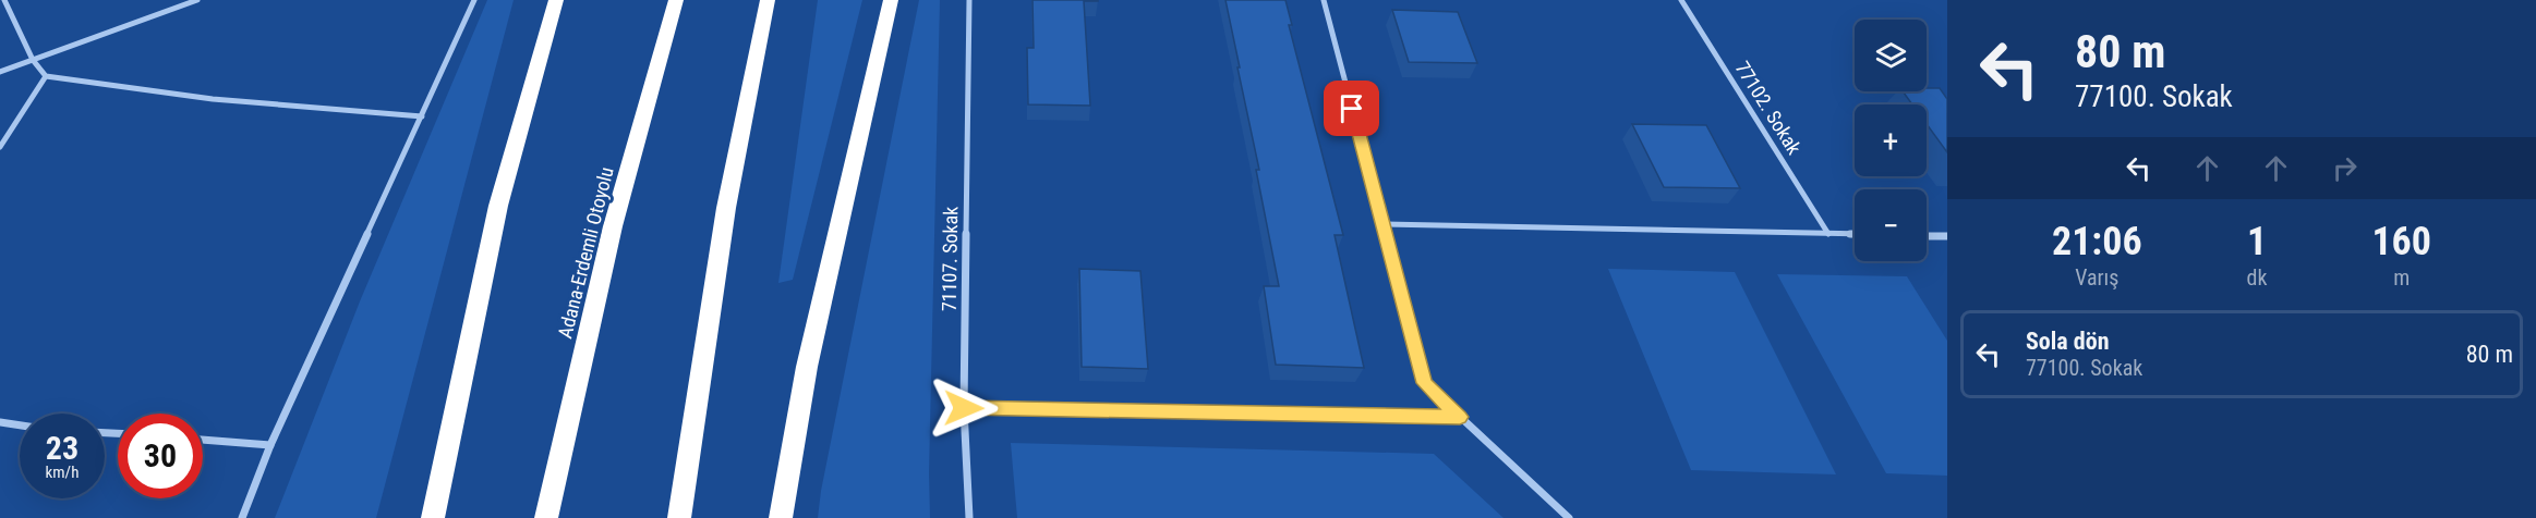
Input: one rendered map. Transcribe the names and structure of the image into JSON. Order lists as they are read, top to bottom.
{
  "streets": {
    "highway": ["Adana-Erdemli Otoyolu"],
    "street": ["77102. Sokak", "71107. Sokak"]
  },
  "page": {
    "turn": ["80 m", "77100. Sokak"],
    "map_buttons": ["+", "−"],
    "eta": [
      "21:06",
      "Varış",
      "1",
      "dk",
      "160",
      "m"
    ],
    "list": [
      {
        "name": "Sola dön",
        "note": "77100. Sokak",
        "value": "80 m"
      }
    ],
    "speed": "23 km/h",
    "limit": "30"
  }
}
